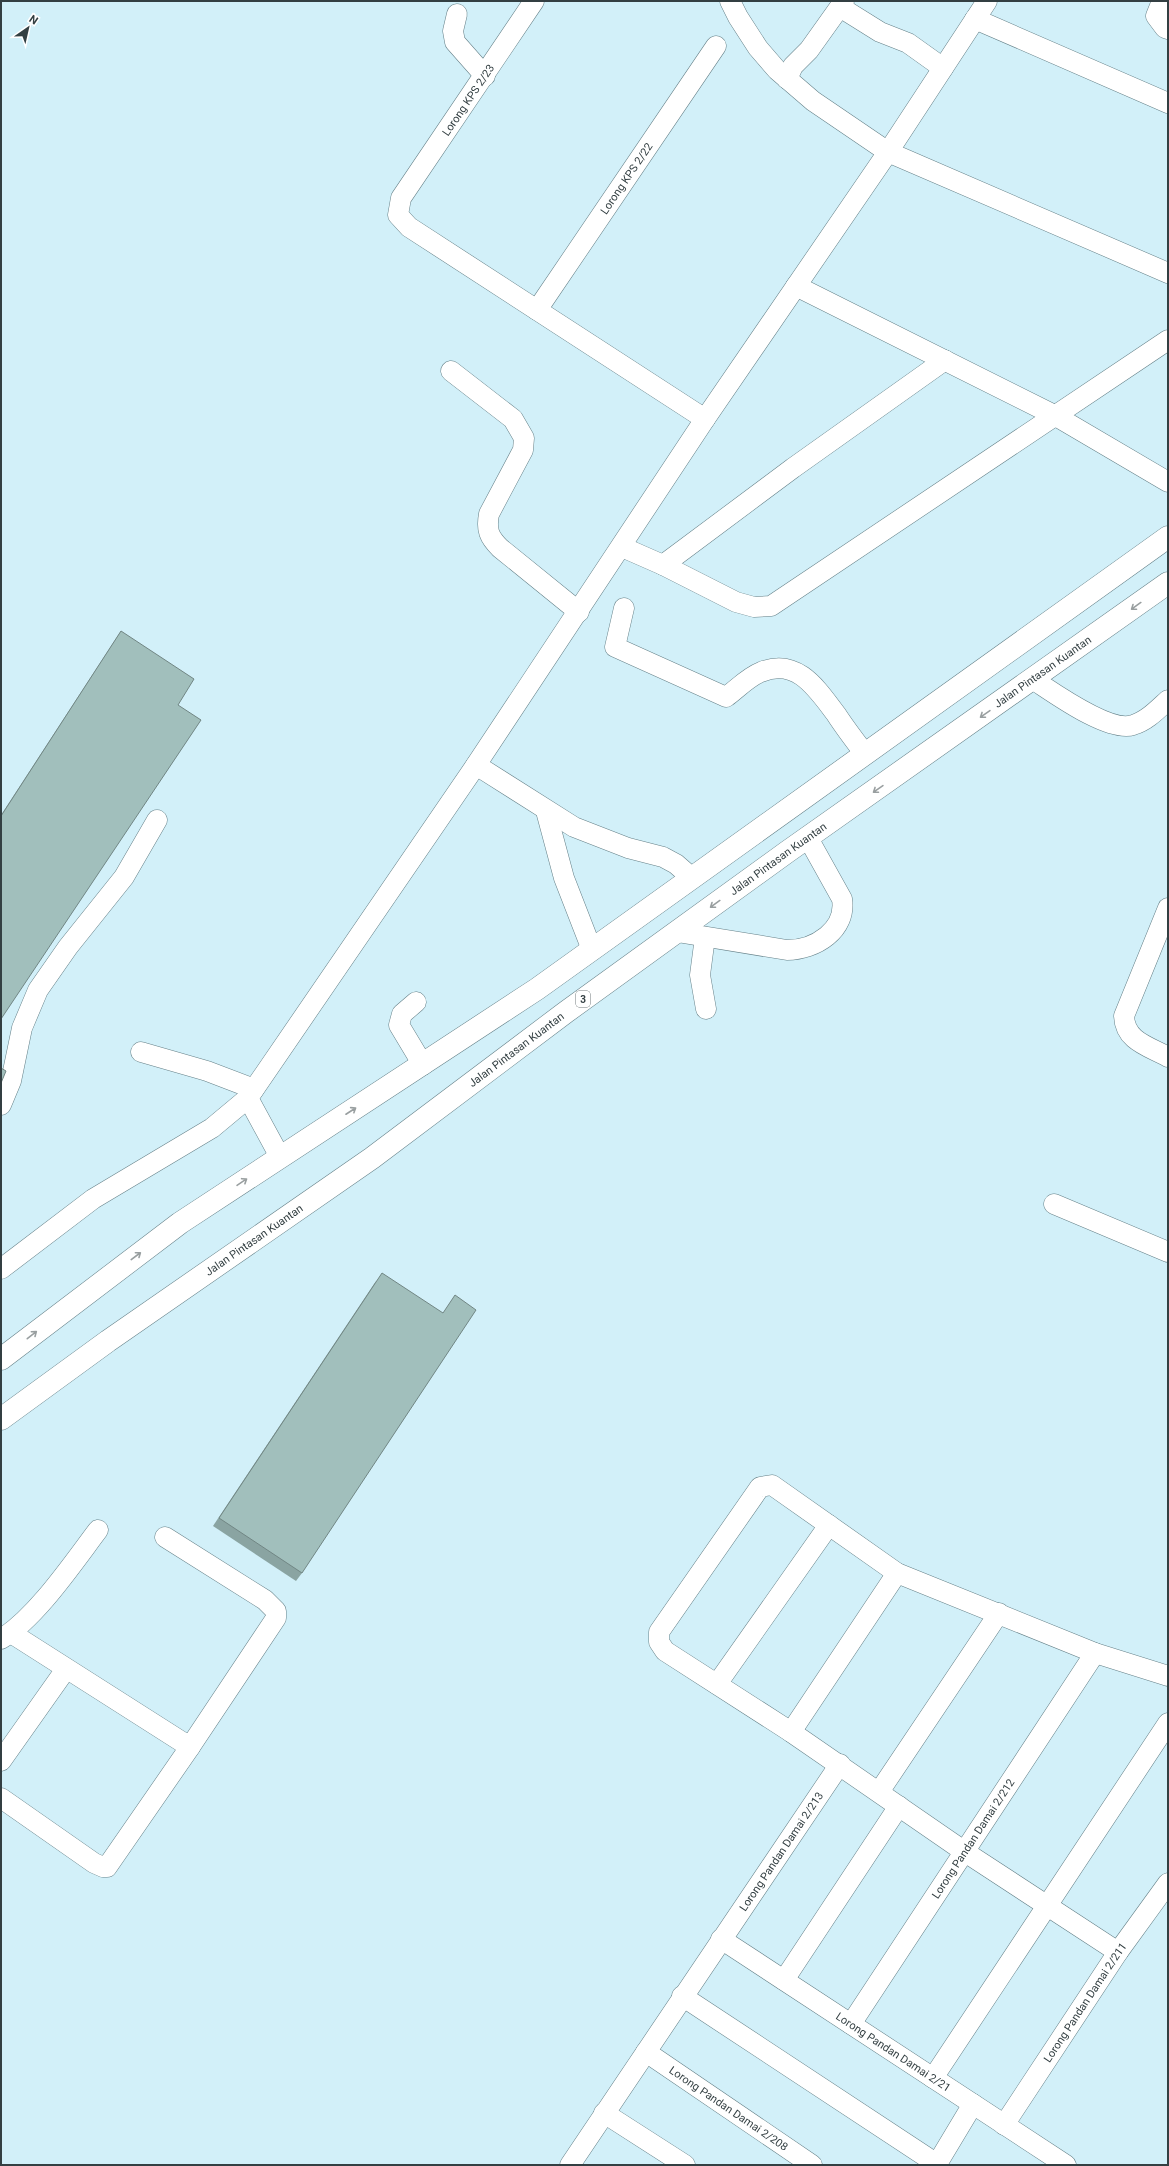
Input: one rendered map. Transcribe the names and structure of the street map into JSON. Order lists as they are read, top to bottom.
{
  "streets": {
    "highway": ["Jalan Pintasan Kuantan", "3"],
    "street": [
      "Lorong KPS 2/23",
      "Lorong KPS 2/22",
      "Lorong Pandan Damai 2/212",
      "Lorong Pandan Damai 2/213",
      "Lorong Pandan Damai 2/211",
      "Lorong Pandan Damai 2/21",
      "Lorong Pandan Damai 2/208"
    ]
  },
  "crossings": [
    ["Lorong KPS 2/23", "Lorong KPS 2/22"],
    ["Lorong Pandan Damai 2/212", "Lorong Pandan Damai 2/21"],
    ["Lorong Pandan Damai 2/213", "Lorong Pandan Damai 2/21"],
    ["Lorong Pandan Damai 2/213", "Lorong Pandan Damai 2/208"],
    ["Lorong Pandan Damai 2/211", "Lorong Pandan Damai 2/21"]
  ],
  "north": "top right"
}
